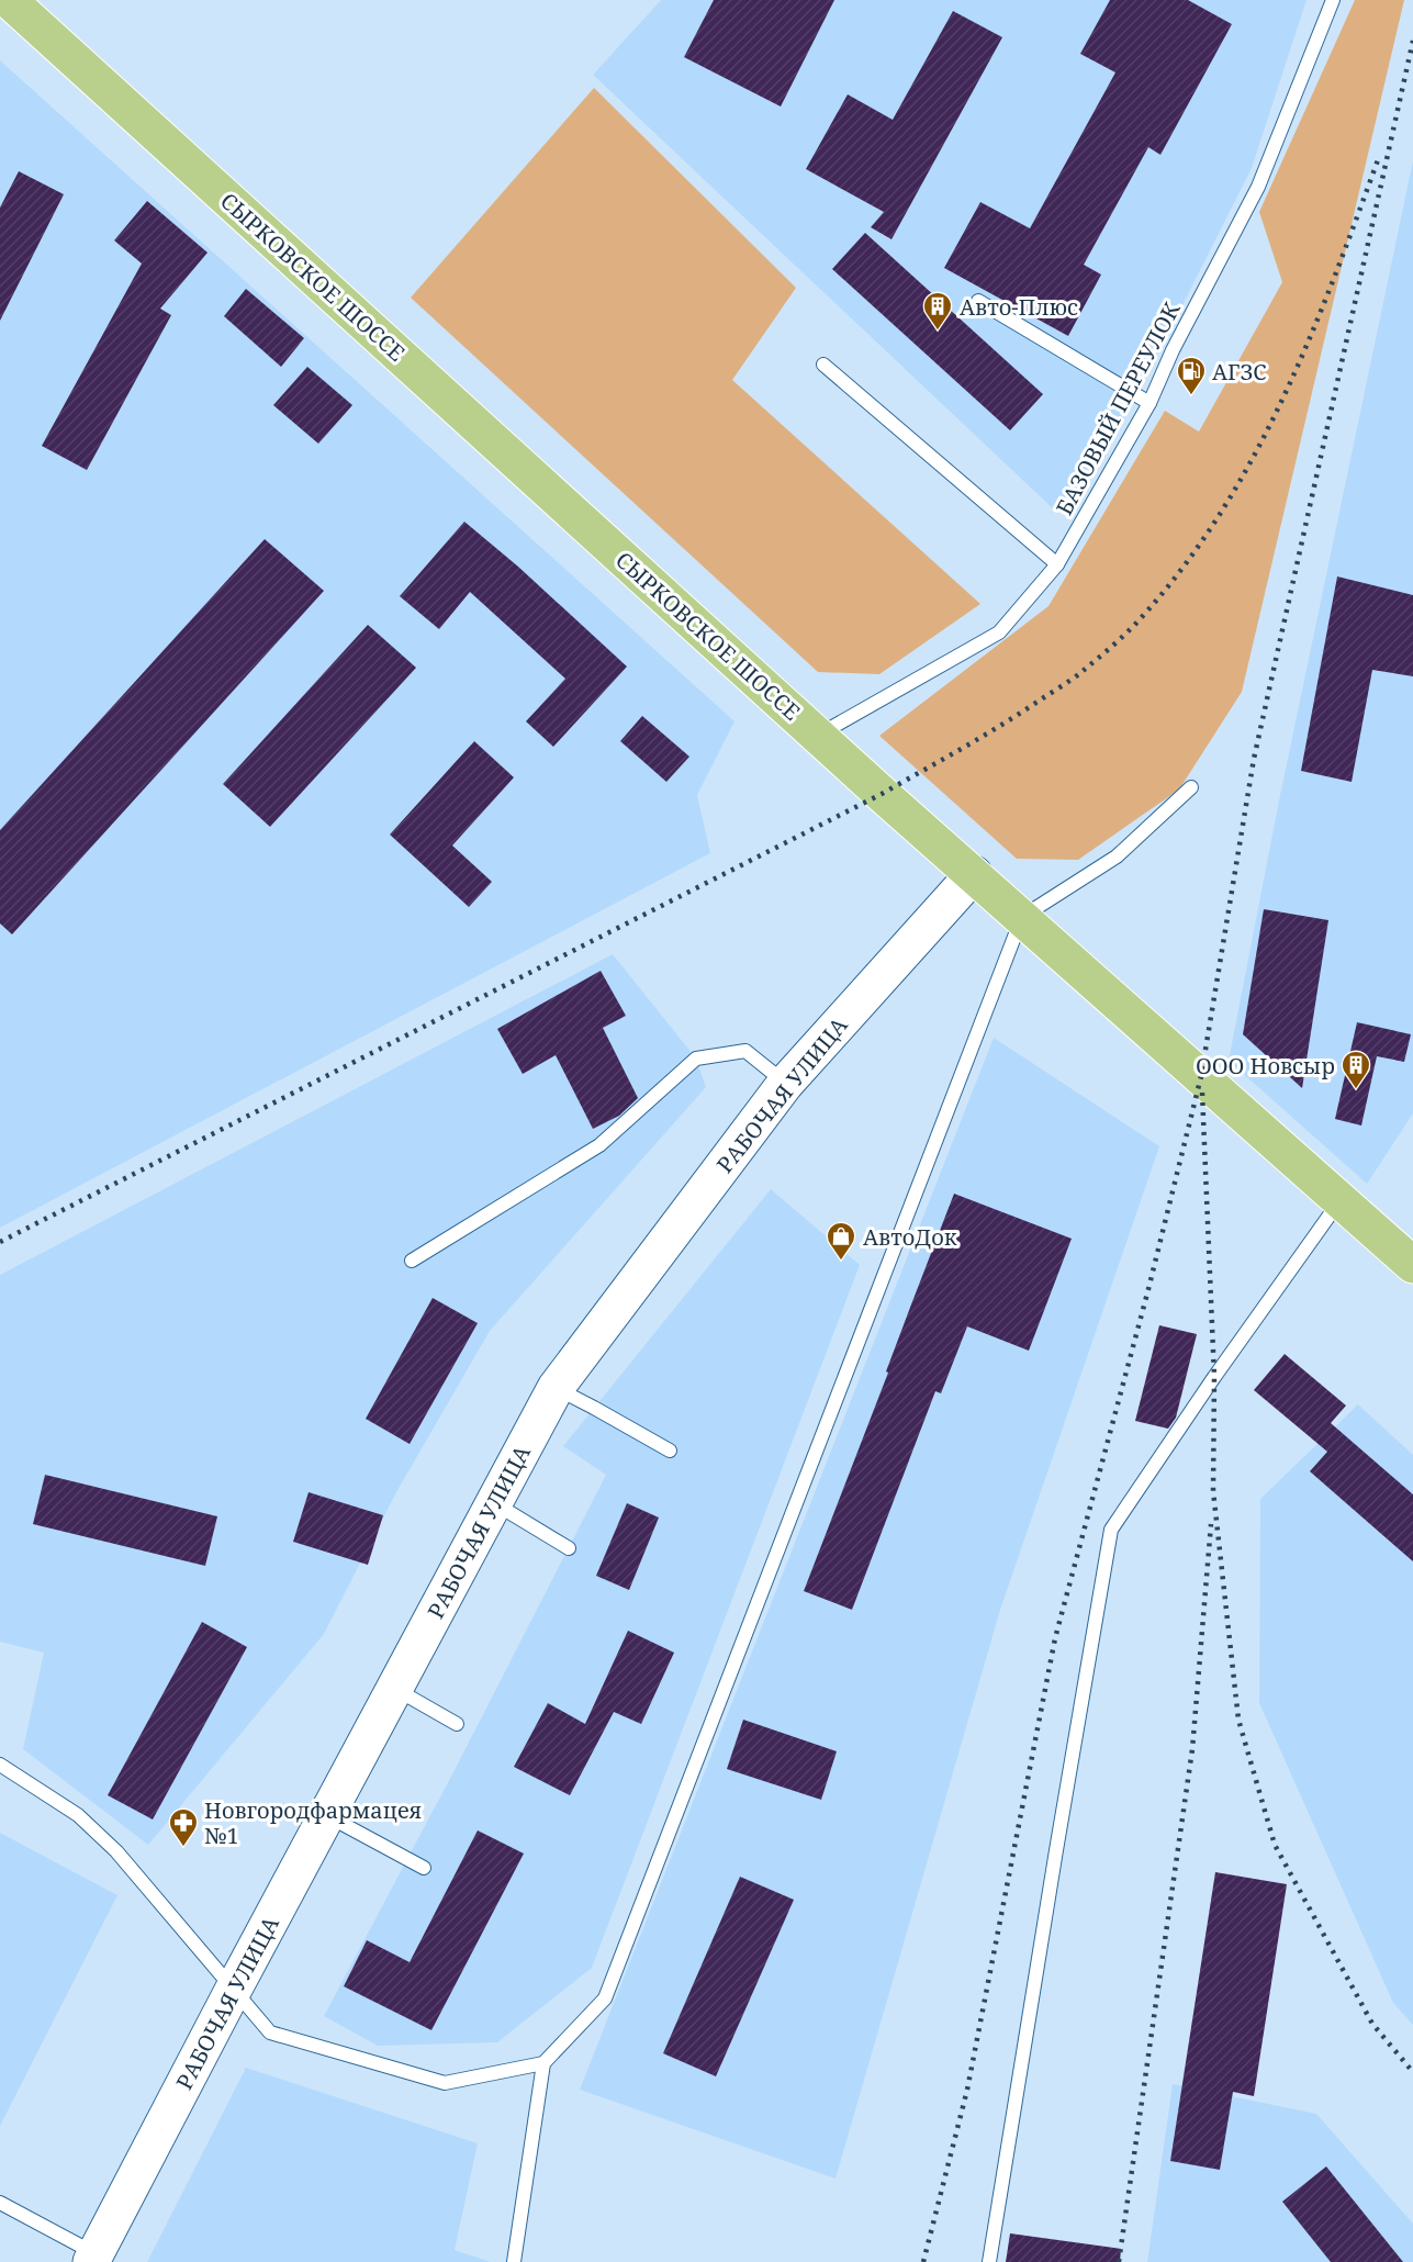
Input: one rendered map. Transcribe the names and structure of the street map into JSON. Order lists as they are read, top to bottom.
{
  "streets": {
    "main road": ["СЫРКОВСКОЕ ШОССЕ", "РАБОЧАЯ УЛИЦА"],
    "lane": ["БАЗОВЫЙ ПЕРЕУЛОК"]
  },
  "crossings": [
    ["СЫРКОВСКОЕ ШОССЕ", "БАЗОВЫЙ ПЕРЕУЛОК"],
    ["СЫРКОВСКОЕ ШОССЕ", "РАБОЧАЯ УЛИЦА"]
  ],
  "places": {
    "building": ["Авто-Плюс", "ООО Новсыр"],
    "fuel station": ["АГЗС"],
    "shop": ["АвтоДок"],
    "pharmacy": ["Новгородфармацея №1"]
  }
}
